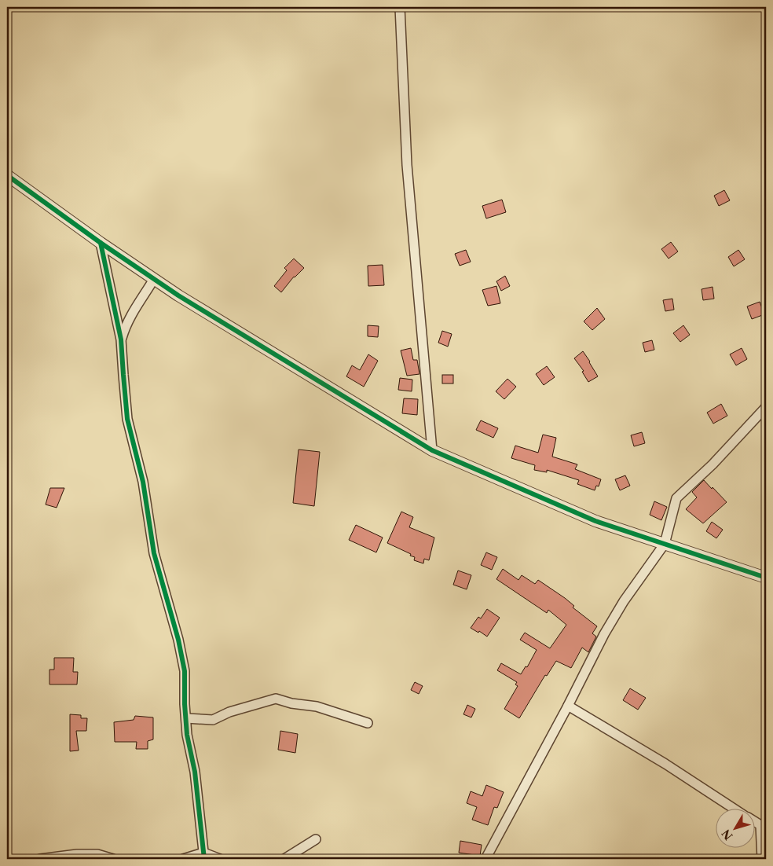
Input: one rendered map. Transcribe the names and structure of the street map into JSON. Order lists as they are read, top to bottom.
{
  "north": "bottom left"
}
